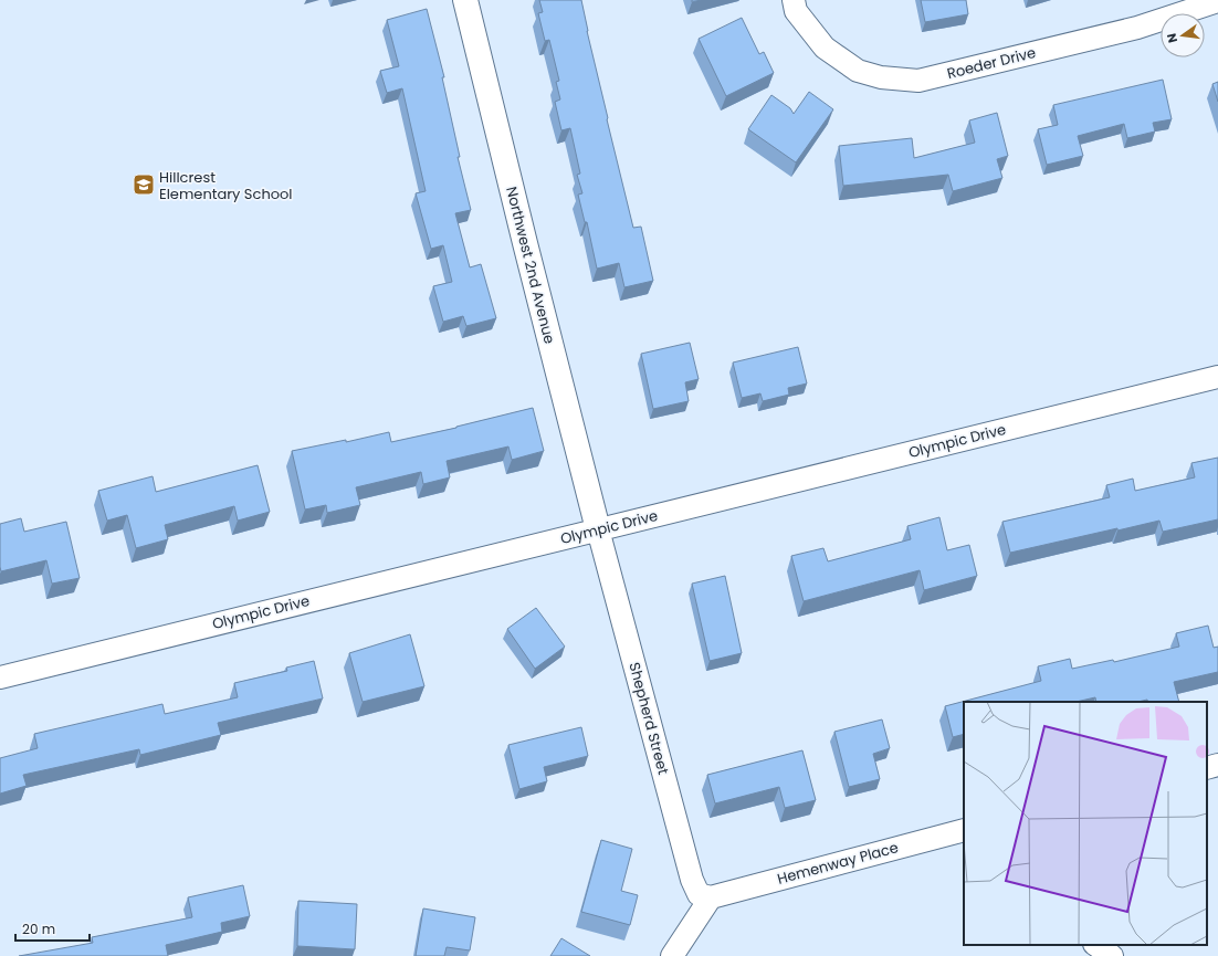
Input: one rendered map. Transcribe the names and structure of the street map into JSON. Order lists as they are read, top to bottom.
{
  "streets": {
    "street": [
      "Roeder Drive",
      "Northwest 2nd Avenue",
      "Olympic Drive",
      "Shepherd Street",
      "Hemenway Place"
    ]
  },
  "crossings": [
    ["Northwest 2nd Avenue", "Olympic Drive"],
    ["Northwest 2nd Avenue", "Shepherd Street"],
    ["Olympic Drive", "Shepherd Street"],
    ["Shepherd Street", "Hemenway Place"]
  ],
  "places": {
    "school or university": ["Hillcrest Elementary School"]
  },
  "scale_bar": "20 m",
  "north": "left"
}
